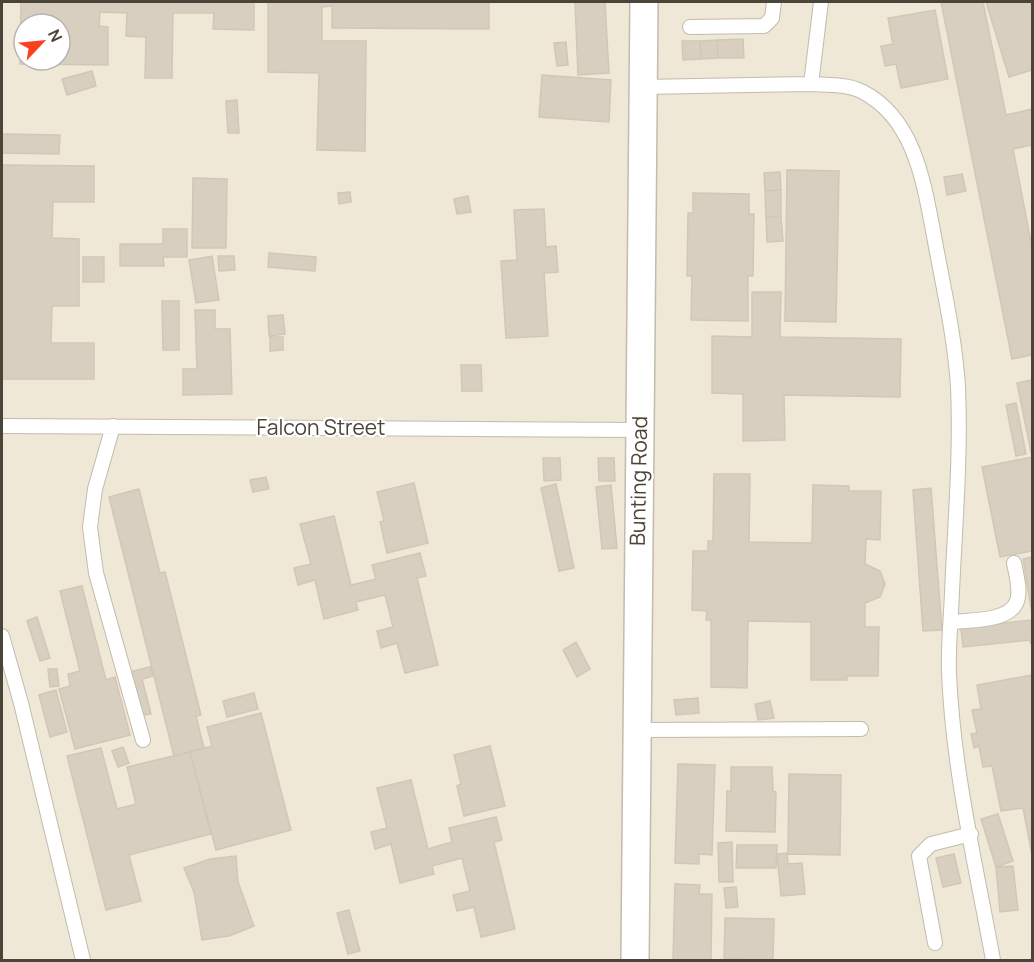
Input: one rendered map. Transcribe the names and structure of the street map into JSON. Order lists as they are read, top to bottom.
{
  "streets": {
    "street": ["Bunting Road"],
    "lane": ["Falcon Street"]
  },
  "crossings": [
    ["Falcon Street", "Bunting Road"]
  ],
  "north": "top right"
}
